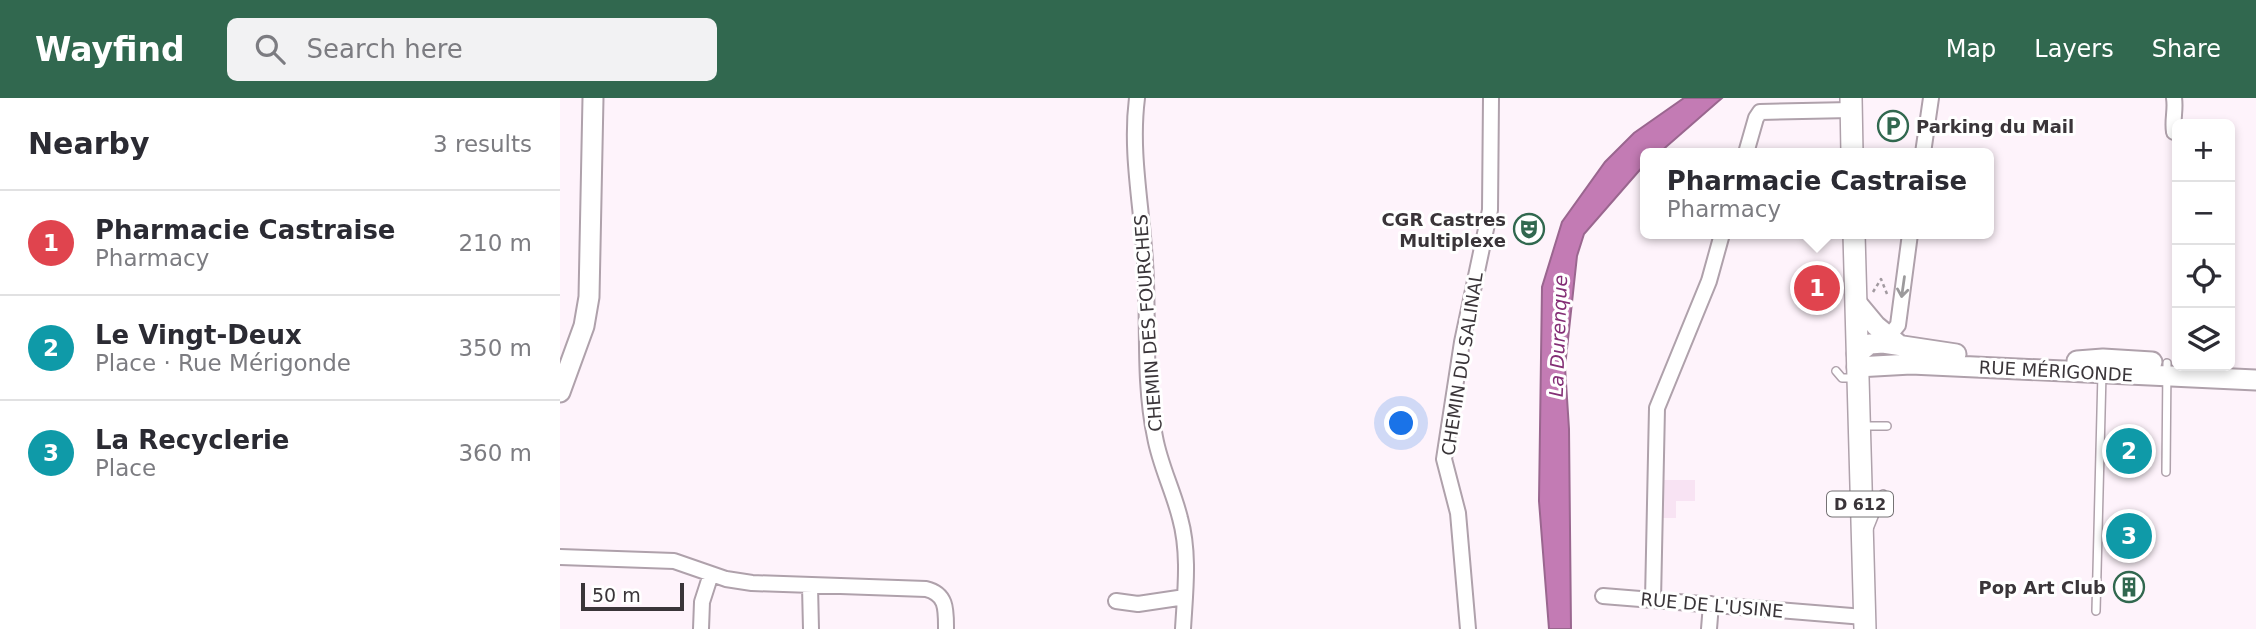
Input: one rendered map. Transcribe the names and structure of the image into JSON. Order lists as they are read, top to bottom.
{
  "streets": {
    "main road": ["D 612"],
    "street": [
      "CHEMIN DES FOURCHES",
      "CHEMIN DU SALINAL",
      "RUE MÉRIGONDE",
      "RUE DE L'USINE"
    ]
  },
  "crossings": [
    ["RUE MÉRIGONDE", "D 612"],
    ["D 612", "RUE DE L'USINE"]
  ],
  "water": ["La Durenque"],
  "places": {
    "parking": ["Parking du Mail"],
    "theatre": ["CGR Castres Multiplexe"],
    "building": ["Pop Art Club"]
  },
  "scale_bar": "50 m",
  "page": {
    "header": "Wayfind",
    "search": "Search here",
    "nav": ["Map", "Layers", "Share"],
    "heading": ["Nearby", "3 results"],
    "map_buttons": ["+", "−"],
    "popup": ["Pharmacie Castraise", "Pharmacy"],
    "list": [
      {
        "mark": "1",
        "name": "Pharmacie Castraise",
        "note": "Pharmacy",
        "value": "210 m"
      },
      {
        "mark": "2",
        "name": "Le Vingt-Deux",
        "note": "Place · Rue Mérigonde",
        "value": "350 m"
      },
      {
        "mark": "3",
        "name": "La Recyclerie",
        "note": "Place",
        "value": "360 m"
      }
    ],
    "pins": ["1", "2", "3"],
    "scale": "50 m"
  }
}
